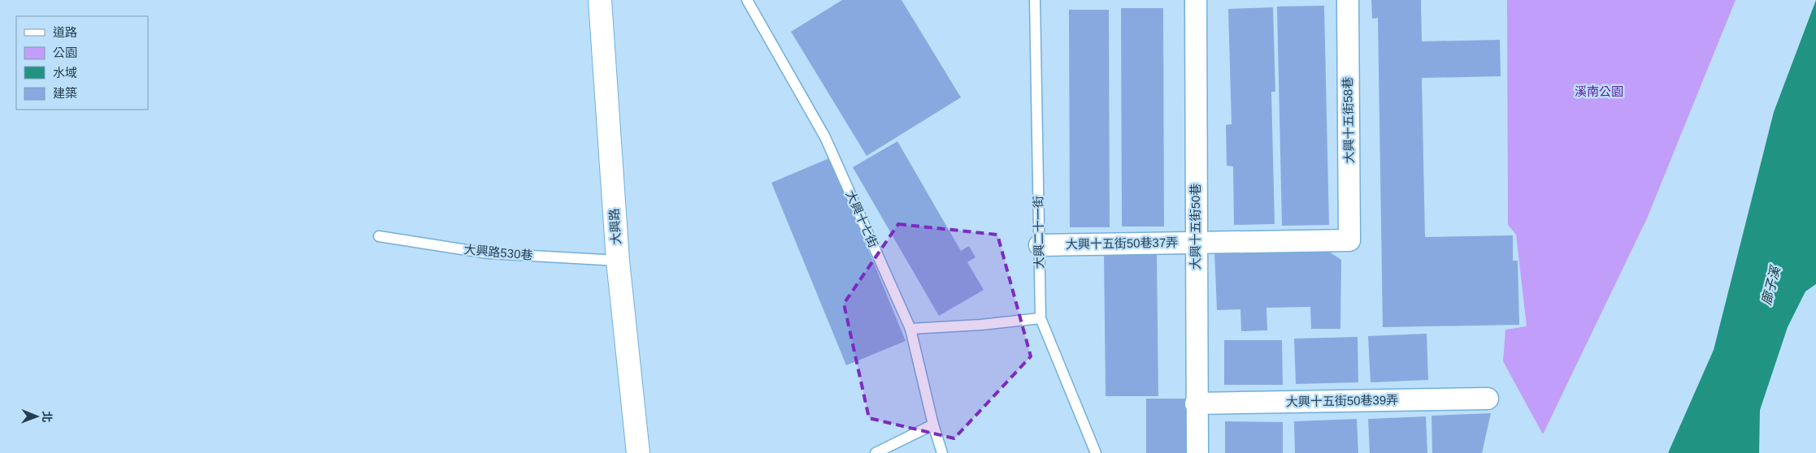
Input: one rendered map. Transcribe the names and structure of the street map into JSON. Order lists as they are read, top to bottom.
{
  "streets": {
    "main road": ["大興路"],
    "street": [
      "大興十五街58巷",
      "大興十五街50巷",
      "大興十五街50巷37弄",
      "大興十五街50巷39弄"
    ],
    "lane": ["大興十七街", "大興二十一街", "大興路530巷"]
  },
  "crossings": [
    ["大興十五街58巷", "大興十五街50巷37弄"],
    ["大興路", "大興路530巷"],
    ["大興十五街50巷", "大興十五街50巷37弄"],
    ["大興十五街50巷", "大興十五街50巷39弄"],
    ["大興二十一街", "大興十五街50巷37弄"]
  ],
  "water": ["廍子溪"],
  "parks": ["溪南公園"],
  "legend": [
    "道路",
    "公園",
    "水域",
    "建築"
  ],
  "north": "right"
}
